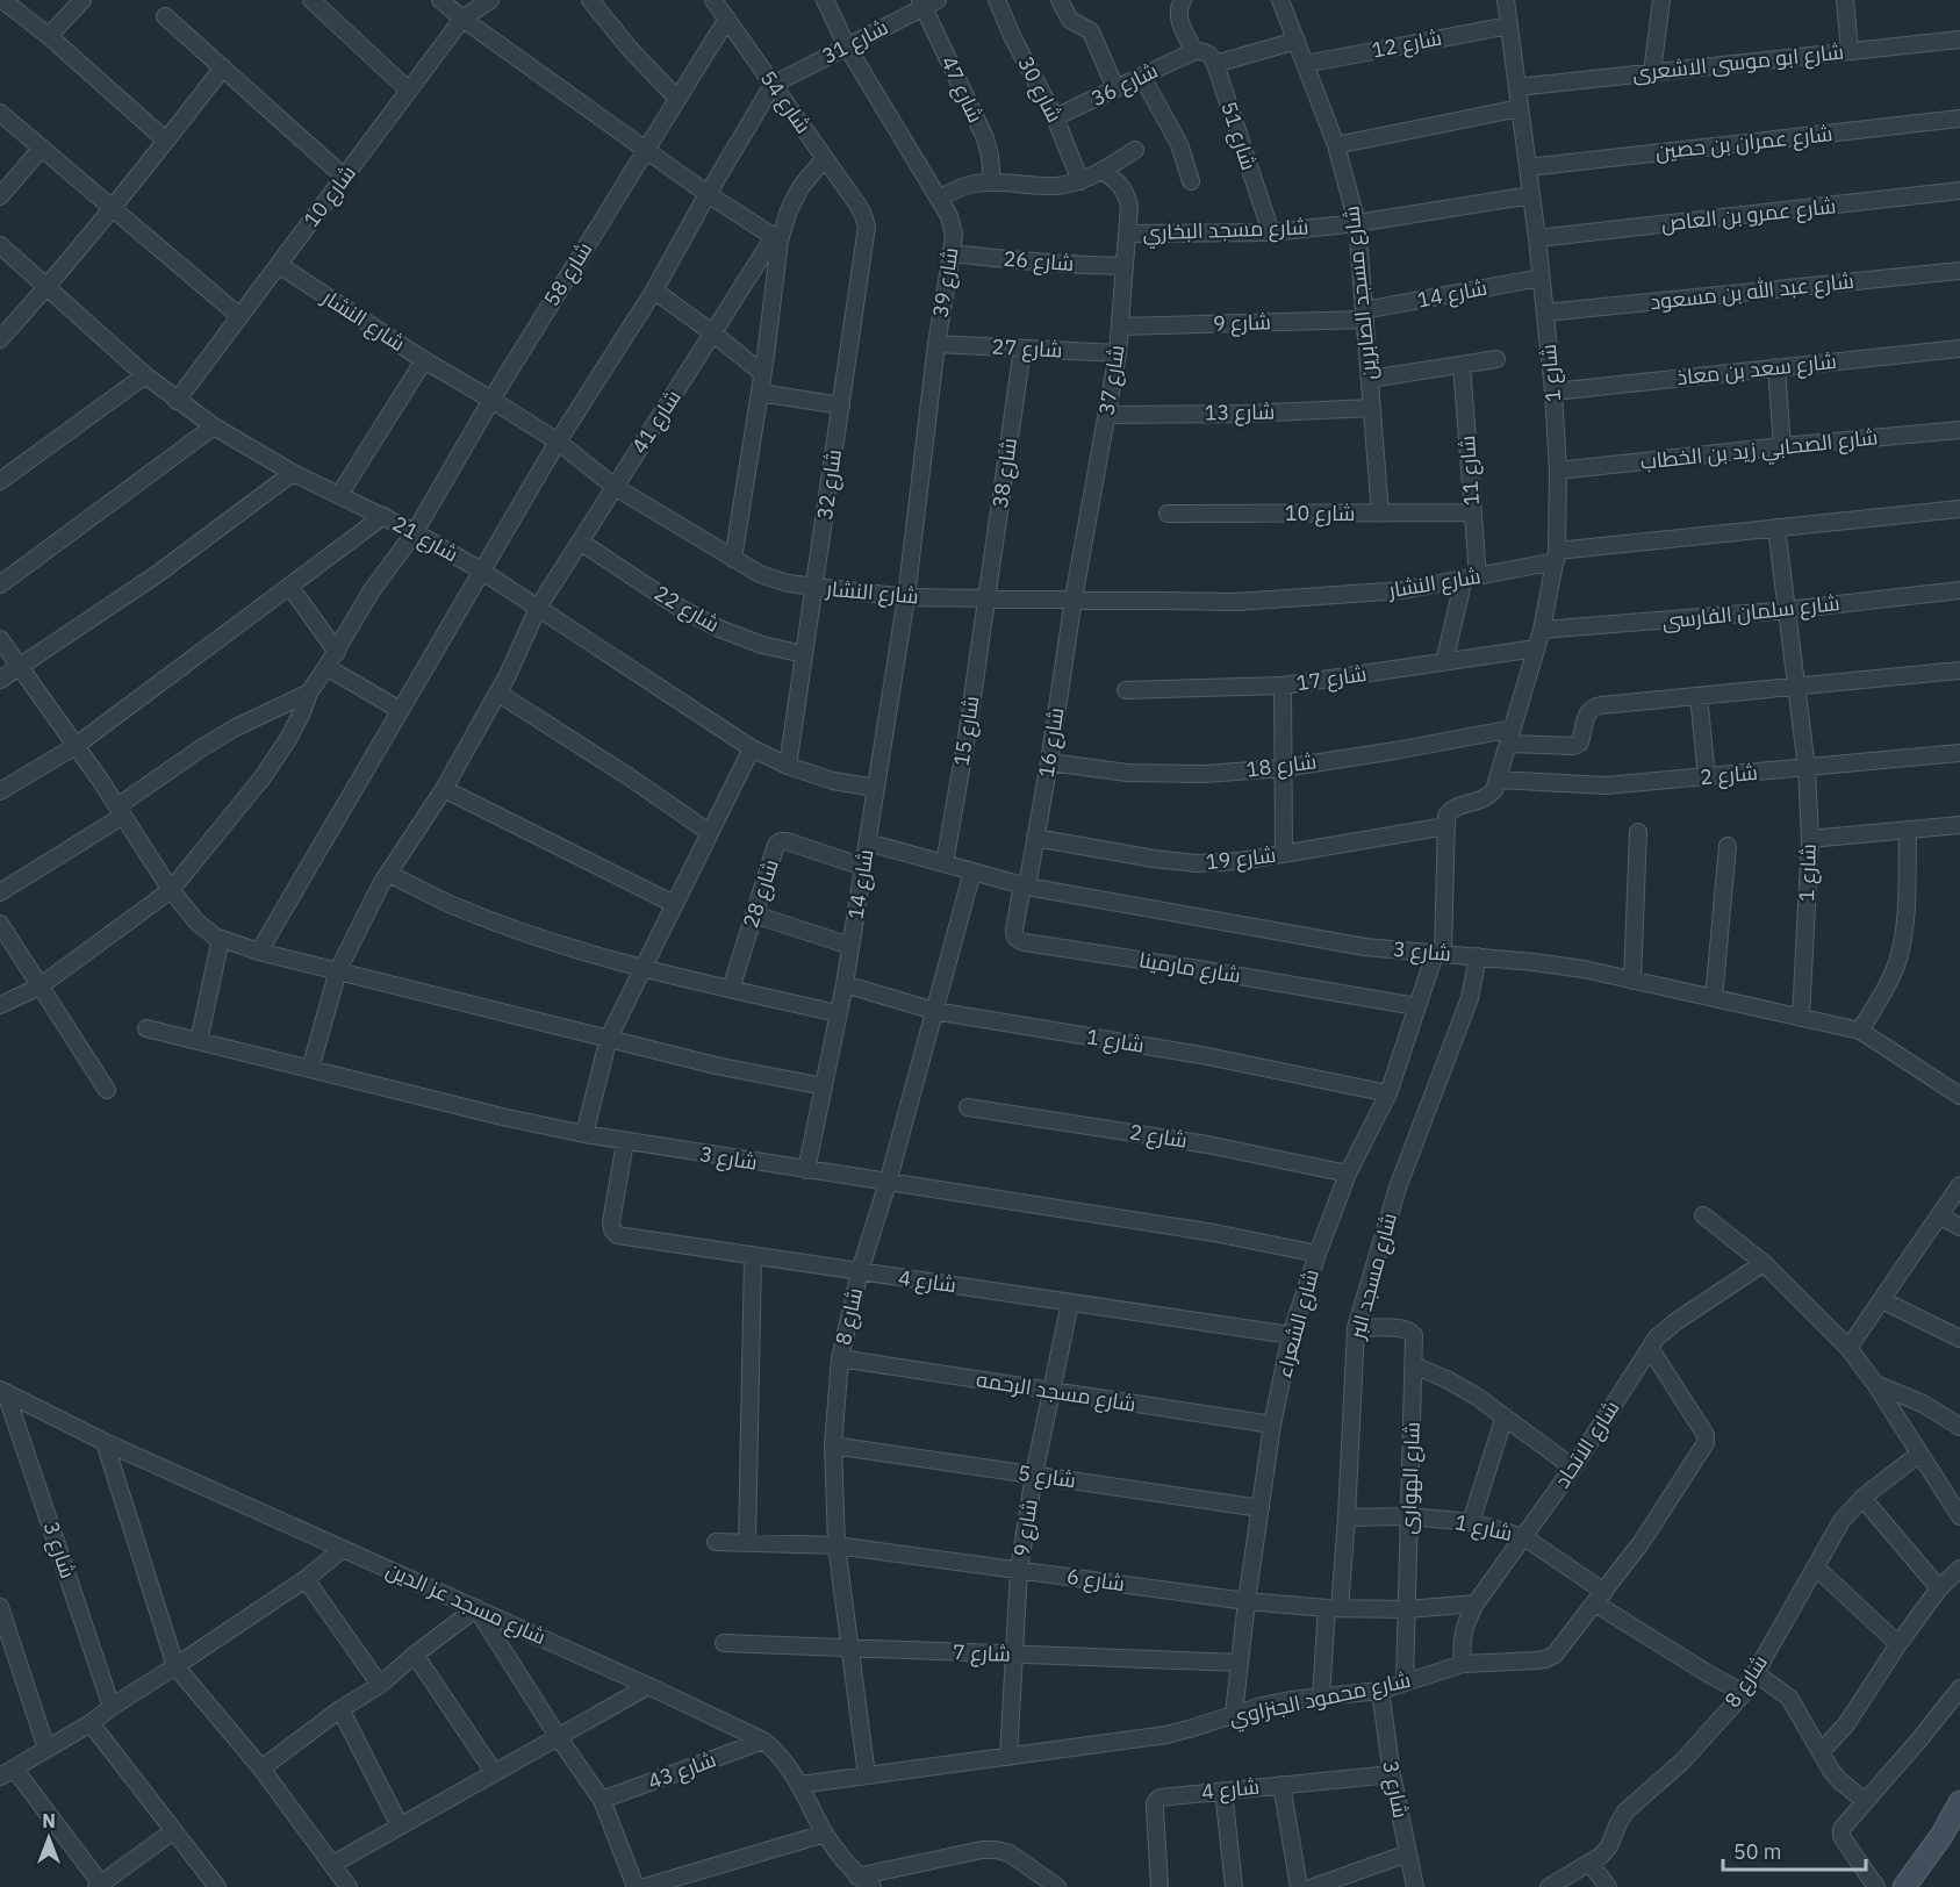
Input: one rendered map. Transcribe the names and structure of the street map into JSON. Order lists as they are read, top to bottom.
{
  "streets": {
    "street": [
      "شارع 31",
      "شارع 12",
      "شارع ابو موسى الاشعرى",
      "شارع 36",
      "شارع 47",
      "شارع 30",
      "شارع 54",
      "شارع 51",
      "شارع عمران بن حصين",
      "شارع 10",
      "شارع عمرو بن العاص",
      "شارع مسجد البخاري",
      "شارع 26",
      "شارع 58",
      "شارع 39",
      "شارع عبد الله بن مسعود",
      "شارع مسجد الصابرين",
      "شارع 14",
      "شارع النشار",
      "شارع 9",
      "شارع 27",
      "شارع سعد بن معاذ",
      "شارع 1",
      "شارع 37",
      "شارع 13",
      "شارع 41",
      "شارع الصحابي زيد بن الخطاب",
      "شارع 11",
      "شارع 38",
      "شارع 32",
      "شارع 21",
      "شارع 22",
      "شارع سلمان الفارسى",
      "شارع 17",
      "شارع 15",
      "شارع 16",
      "شارع 18",
      "شارع 2",
      "شارع 19",
      "شارع 28",
      "شارع 3",
      "شارع مارمينا",
      "شارع مسجد البر",
      "شارع 4",
      "شارع 8",
      "شارع الشعراء",
      "شارع مسجد الرحمه",
      "شارع الاتحاد",
      "شارع 5",
      "شارع الهوارى",
      "شارع 6",
      "شارع مسجد عز الدين",
      "شارع 7",
      "شارع محمود الجنزاوي",
      "شارع 43"
    ]
  },
  "crossings": [
    ["شارع 31", "شارع 47"],
    ["شارع 31", "شارع 54"],
    ["شارع 31", "شارع 39"],
    ["شارع 12", "شارع مسجد الصابرين"],
    ["شارع 12", "شارع 1"],
    ["شارع ابو موسى الاشعرى", "شارع 1"],
    ["شارع 36", "شارع 30"],
    ["شارع 54", "شارع 58"],
    ["شارع 54", "شارع 32"],
    ["شارع 51", "شارع مسجد البخاري"],
    ["شارع عمران بن حصين", "شارع 1"],
    ["شارع 10", "شارع مسجد الصابرين"],
    ["شارع 10", "شارع النشار"],
    ["شارع 10", "شارع 11"],
    ["شارع 10", "شارع 21"],
    ["شارع عمرو بن العاص", "شارع 1"],
    ["شارع مسجد البخاري", "شارع مسجد الصابرين"],
    ["شارع مسجد البخاري", "شارع 1"],
    ["شارع مسجد البخاري", "شارع 37"],
    ["شارع 26", "شارع 39"],
    ["شارع 26", "شارع 37"],
    ["شارع 58", "شارع النشار"],
    ["شارع 58", "شارع 21"],
    ["شارع 39", "شارع 14"],
    ["شارع 39", "شارع النشار"],
    ["شارع 39", "شارع 27"],
    ["شارع عبد الله بن مسعود", "شارع 1"],
    ["شارع مسجد الصابرين", "شارع 14"],
    ["شارع مسجد الصابرين", "شارع 9"],
    ["شارع مسجد الصابرين", "شارع 13"],
    ["شارع 14", "شارع النشار"],
    ["شارع 14", "شارع 9"],
    ["شارع 14", "شارع 1"],
    ["شارع 14", "شارع 21"],
    ["شارع 14", "شارع 28"],
    ["شارع 14", "شارع 3"],
    ["شارع النشار", "شارع 1"],
    ["شارع النشار", "شارع 37"],
    ["شارع النشار", "شارع 41"],
    ["شارع النشار", "شارع 11"],
    ["شارع النشار", "شارع 38"],
    ["شارع النشار", "شارع 32"],
    ["شارع النشار", "شارع 15"],
    ["شارع النشار", "شارع 16"],
    ["شارع 9", "شارع 37"],
    ["شارع 9", "شارع 4"],
    ["شارع 9", "شارع مسجد الرحمه"],
    ["شارع 9", "شارع 5"],
    ["شارع 9", "شارع 6"],
    ["شارع 9", "شارع 7"],
    ["شارع 9", "شارع محمود الجنزاوي"],
    ["شارع 27", "شارع 37"],
    ["شارع 27", "شارع 38"],
    ["شارع سعد بن معاذ", "شارع 1"],
    ["شارع 1", "شارع الصحابي زيد بن الخطاب"],
    ["شارع 1", "شارع سلمان الفارسى"],
    ["شارع 1", "شارع 17"],
    ["شارع 1", "شارع 18"],
    ["شارع 1", "شارع 2"],
    ["شارع 1", "شارع 19"],
    ["شارع 1", "شارع 3"],
    ["شارع 1", "شارع مسجد البر"],
    ["شارع 1", "شارع 8"],
    ["شارع 1", "شارع الشعراء"],
    ["شارع 1", "شارع الاتحاد"],
    ["شارع 1", "شارع الهوارى"],
    ["شارع 1", "شارع محمود الجنزاوي"],
    ["شارع 37", "شارع 13"],
    ["شارع 37", "شارع 16"],
    ["شارع 41", "شارع 21"],
    ["شارع 41", "شارع 22"],
    ["شارع 41", "شارع 3"],
    ["شارع 11", "شارع 17"],
    ["شارع 38", "شارع 15"],
    ["شارع 32", "شارع 21"],
    ["شارع 32", "شارع 22"],
    ["شارع 15", "شارع 3"],
    ["شارع 16", "شارع 18"],
    ["شارع 16", "شارع 19"],
    ["شارع 16", "شارع 3"],
    ["شارع 16", "شارع مارمينا"],
    ["شارع 2", "شارع الشعراء"],
    ["شارع 3", "شارع مارمينا"],
    ["شارع 3", "شارع مسجد البر"],
    ["شارع 3", "شارع 4"],
    ["شارع 3", "شارع 8"],
    ["شارع 3", "شارع الشعراء"],
    ["شارع 3", "شارع مسجد عز الدين"],
    ["شارع 3", "شارع محمود الجنزاوي"],
    ["شارع مارمينا", "شارع الشعراء"],
    ["شارع مسجد البر", "شارع الهوارى"],
    ["شارع مسجد البر", "شارع 6"],
    ["شارع مسجد البر", "شارع محمود الجنزاوي"],
    ["شارع 4", "شارع 8"],
    ["شارع 4", "شارع الشعراء"],
    ["شارع 8", "شارع مسجد الرحمه"],
    ["شارع 8", "شارع 5"],
    ["شارع 8", "شارع 6"],
    ["شارع 8", "شارع 7"],
    ["شارع 8", "شارع محمود الجنزاوي"],
    ["شارع الشعراء", "شارع مسجد الرحمه"],
    ["شارع الشعراء", "شارع 5"],
    ["شارع الشعراء", "شارع 6"],
    ["شارع الشعراء", "شارع 7"],
    ["شارع الشعراء", "شارع محمود الجنزاوي"],
    ["شارع الاتحاد", "شارع 6"],
    ["شارع الاتحاد", "شارع محمود الجنزاوي"],
    ["شارع الهوارى", "شارع 6"],
    ["شارع الهوارى", "شارع محمود الجنزاوي"],
    ["شارع مسجد عز الدين", "شارع محمود الجنزاوي"],
    ["شارع مسجد عز الدين", "شارع 43"]
  ],
  "scale_bar": "50 m",
  "north": "top"
}
